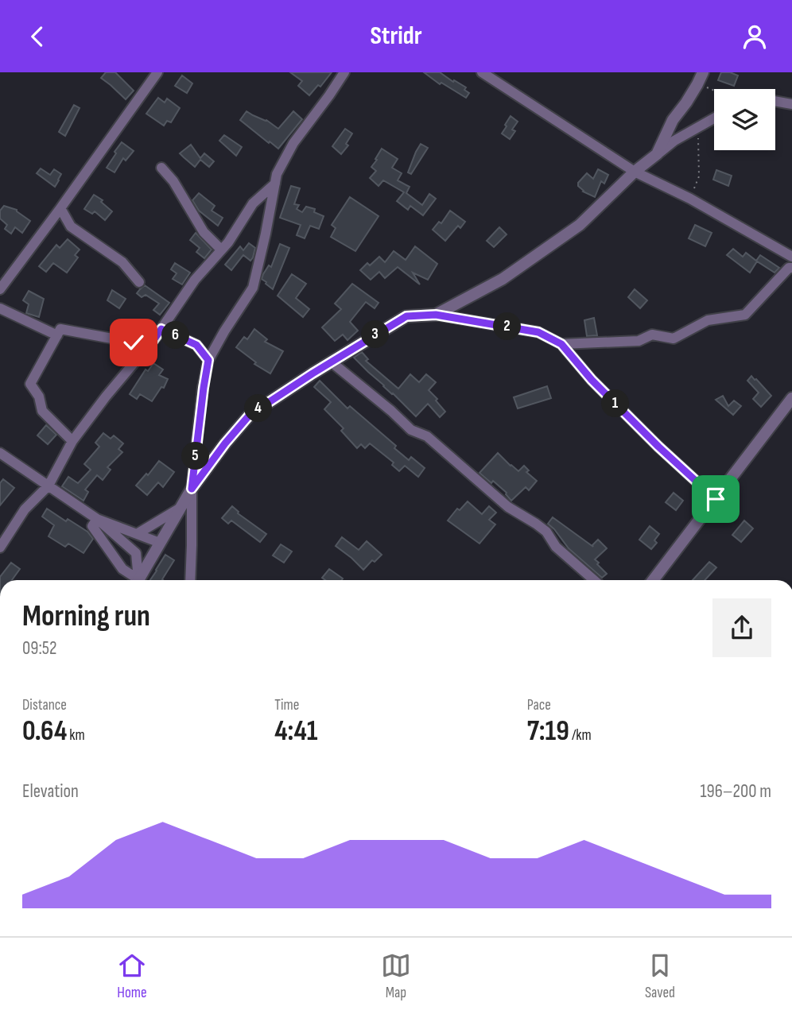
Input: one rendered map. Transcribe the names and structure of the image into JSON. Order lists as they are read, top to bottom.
{
  "page": {
    "header": "Stridr",
    "pins": [
      "2",
      "3",
      "6",
      "1",
      "4",
      "5"
    ],
    "heading": ["Morning run", "09:52"],
    "stats": [
      ["Distance", "0.64 km"],
      ["Time", "4:41"],
      ["Pace", "7:19 /km"]
    ],
    "chart": ["Elevation", "196–200 m"],
    "tabs": ["Home", "Map", "Saved"]
  }
}
